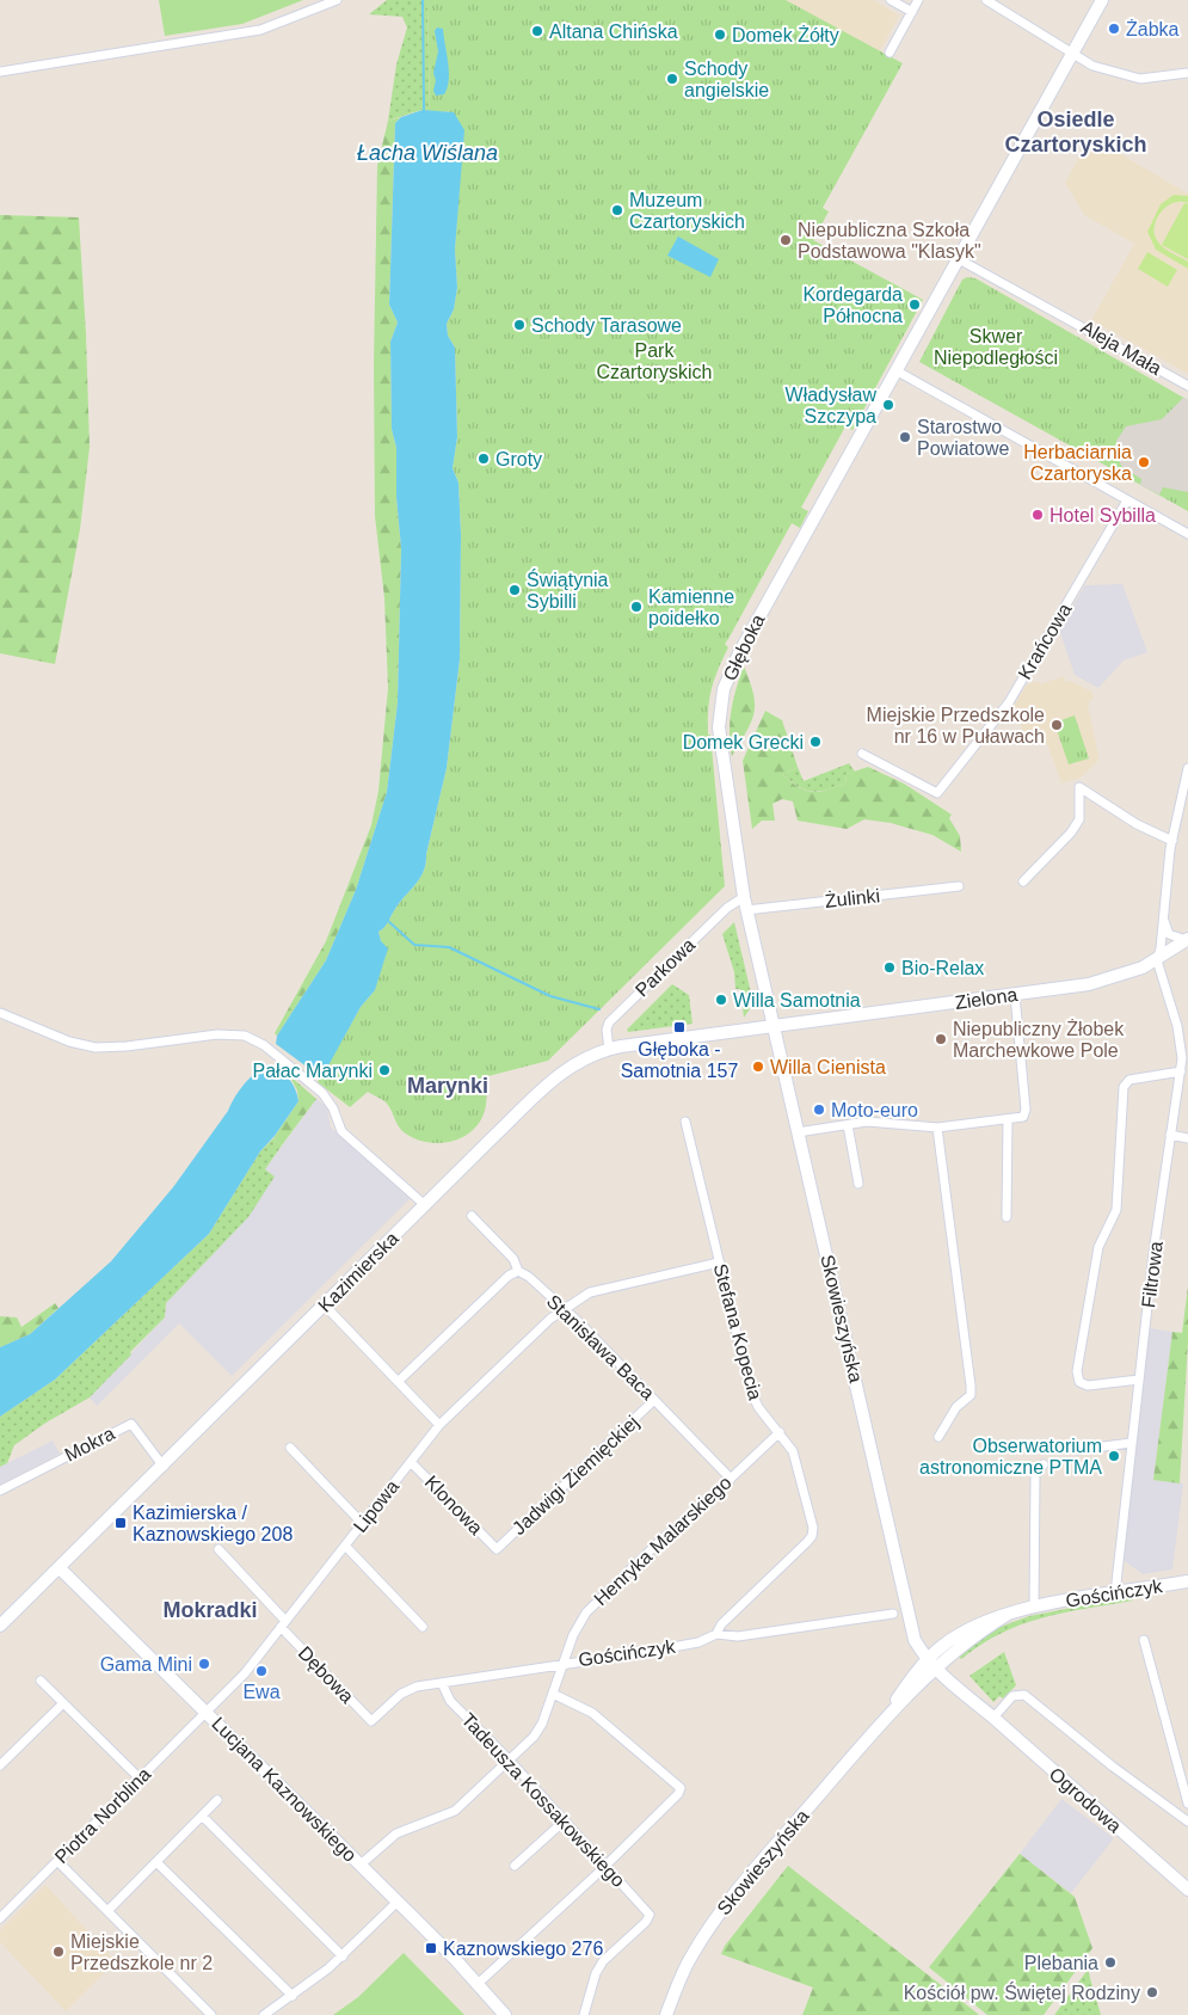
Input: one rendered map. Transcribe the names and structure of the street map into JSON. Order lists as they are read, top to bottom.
{
  "streets": {
    "main road": [
      "Głęboka",
      "Zielona",
      "Kazimierska",
      "Skowieszyńska",
      "Gościńczyk",
      "Lucjana Kaznowskiego",
      "Ogrodowa"
    ],
    "street": [
      "Aleja Mała",
      "Krańcowa",
      "Żulinki",
      "Parkowa",
      "Filtrowa",
      "Stefana Kopecia",
      "Stanisława Baca",
      "Mokra",
      "Jadwigi Ziemięckiej",
      "Klonowa",
      "Lipowa",
      "Henryka Malarskiego",
      "Dębowa",
      "Tadeusza Kossakowskiego",
      "Piotra Norblina"
    ]
  },
  "crossings": [
    ["Aleja Mała", "Głęboka"],
    ["Głęboka", "Żulinki"],
    ["Głęboka", "Parkowa"],
    ["Głęboka", "Zielona"],
    ["Głęboka", "Kazimierska"],
    ["Głęboka", "Skowieszyńska"],
    ["Parkowa", "Kazimierska"],
    ["Zielona", "Kazimierska"],
    ["Zielona", "Filtrowa"],
    ["Zielona", "Skowieszyńska"],
    ["Kazimierska", "Skowieszyńska"],
    ["Kazimierska", "Mokra"],
    ["Kazimierska", "Lucjana Kaznowskiego"],
    ["Filtrowa", "Gościńczyk"],
    ["Skowieszyńska", "Gościńczyk"],
    ["Skowieszyńska", "Ogrodowa"],
    ["Stefana Kopecia", "Lipowa"],
    ["Stefana Kopecia", "Henryka Malarskiego"],
    ["Stefana Kopecia", "Gościńczyk"],
    ["Stanisława Baca", "Jadwigi Ziemięckiej"],
    ["Stanisława Baca", "Lipowa"],
    ["Stanisława Baca", "Henryka Malarskiego"],
    ["Jadwigi Ziemięckiej", "Klonowa"],
    ["Klonowa", "Lipowa"],
    ["Lipowa", "Dębowa"],
    ["Lipowa", "Lucjana Kaznowskiego"],
    ["Lipowa", "Piotra Norblina"],
    ["Henryka Malarskiego", "Gościńczyk"],
    ["Henryka Malarskiego", "Lucjana Kaznowskiego"],
    ["Henryka Malarskiego", "Tadeusza Kossakowskiego"],
    ["Gościńczyk", "Dębowa"],
    ["Gościńczyk", "Tadeusza Kossakowskiego"],
    ["Gościńczyk", "Ogrodowa"],
    ["Lucjana Kaznowskiego", "Piotra Norblina"]
  ],
  "districts": ["Osiedle Czartoryskich", "Marynki", "Mokradki"],
  "water": ["Łacha Wiślana"],
  "parks": ["Skwer Niepodległości", "Park Czartoryskich"],
  "places": {
    "other": [
      "Żabka",
      "Altana Chińska",
      "Domek Żółty",
      "Schody angielskie",
      "Muzeum Czartoryskich",
      "Niepubliczna Szkoła Podstawowa \"Klasyk\"",
      "Kordegarda Północna",
      "Schody Tarasowe",
      "Władysław Szczypa",
      "Starostwo Powiatowe",
      "Groty",
      "Herbaciarnia Czartoryska",
      "Hotel Sybilla",
      "Świątynia Sybilli",
      "Kamienne poidełko",
      "Miejskie Przedszkole nr 16 w Puławach",
      "Domek Grecki",
      "Bio-Relax",
      "Willa Samotnia",
      "Niepubliczny Żłobek Marchewkowe Pole",
      "Willa Cienista",
      "Pałac Marynki",
      "Moto-euro",
      "Obserwatorium astronomiczne PTMA",
      "Gama Mini",
      "Ewa",
      "Miejskie Przedszkole nr 2",
      "Plebania",
      "Kościół pw. Świętej Rodziny"
    ],
    "transit": ["Głęboka - Samotnia 157", "Kazimierska / Kaznowskiego 208", "Kaznowskiego 276"]
  }
}
